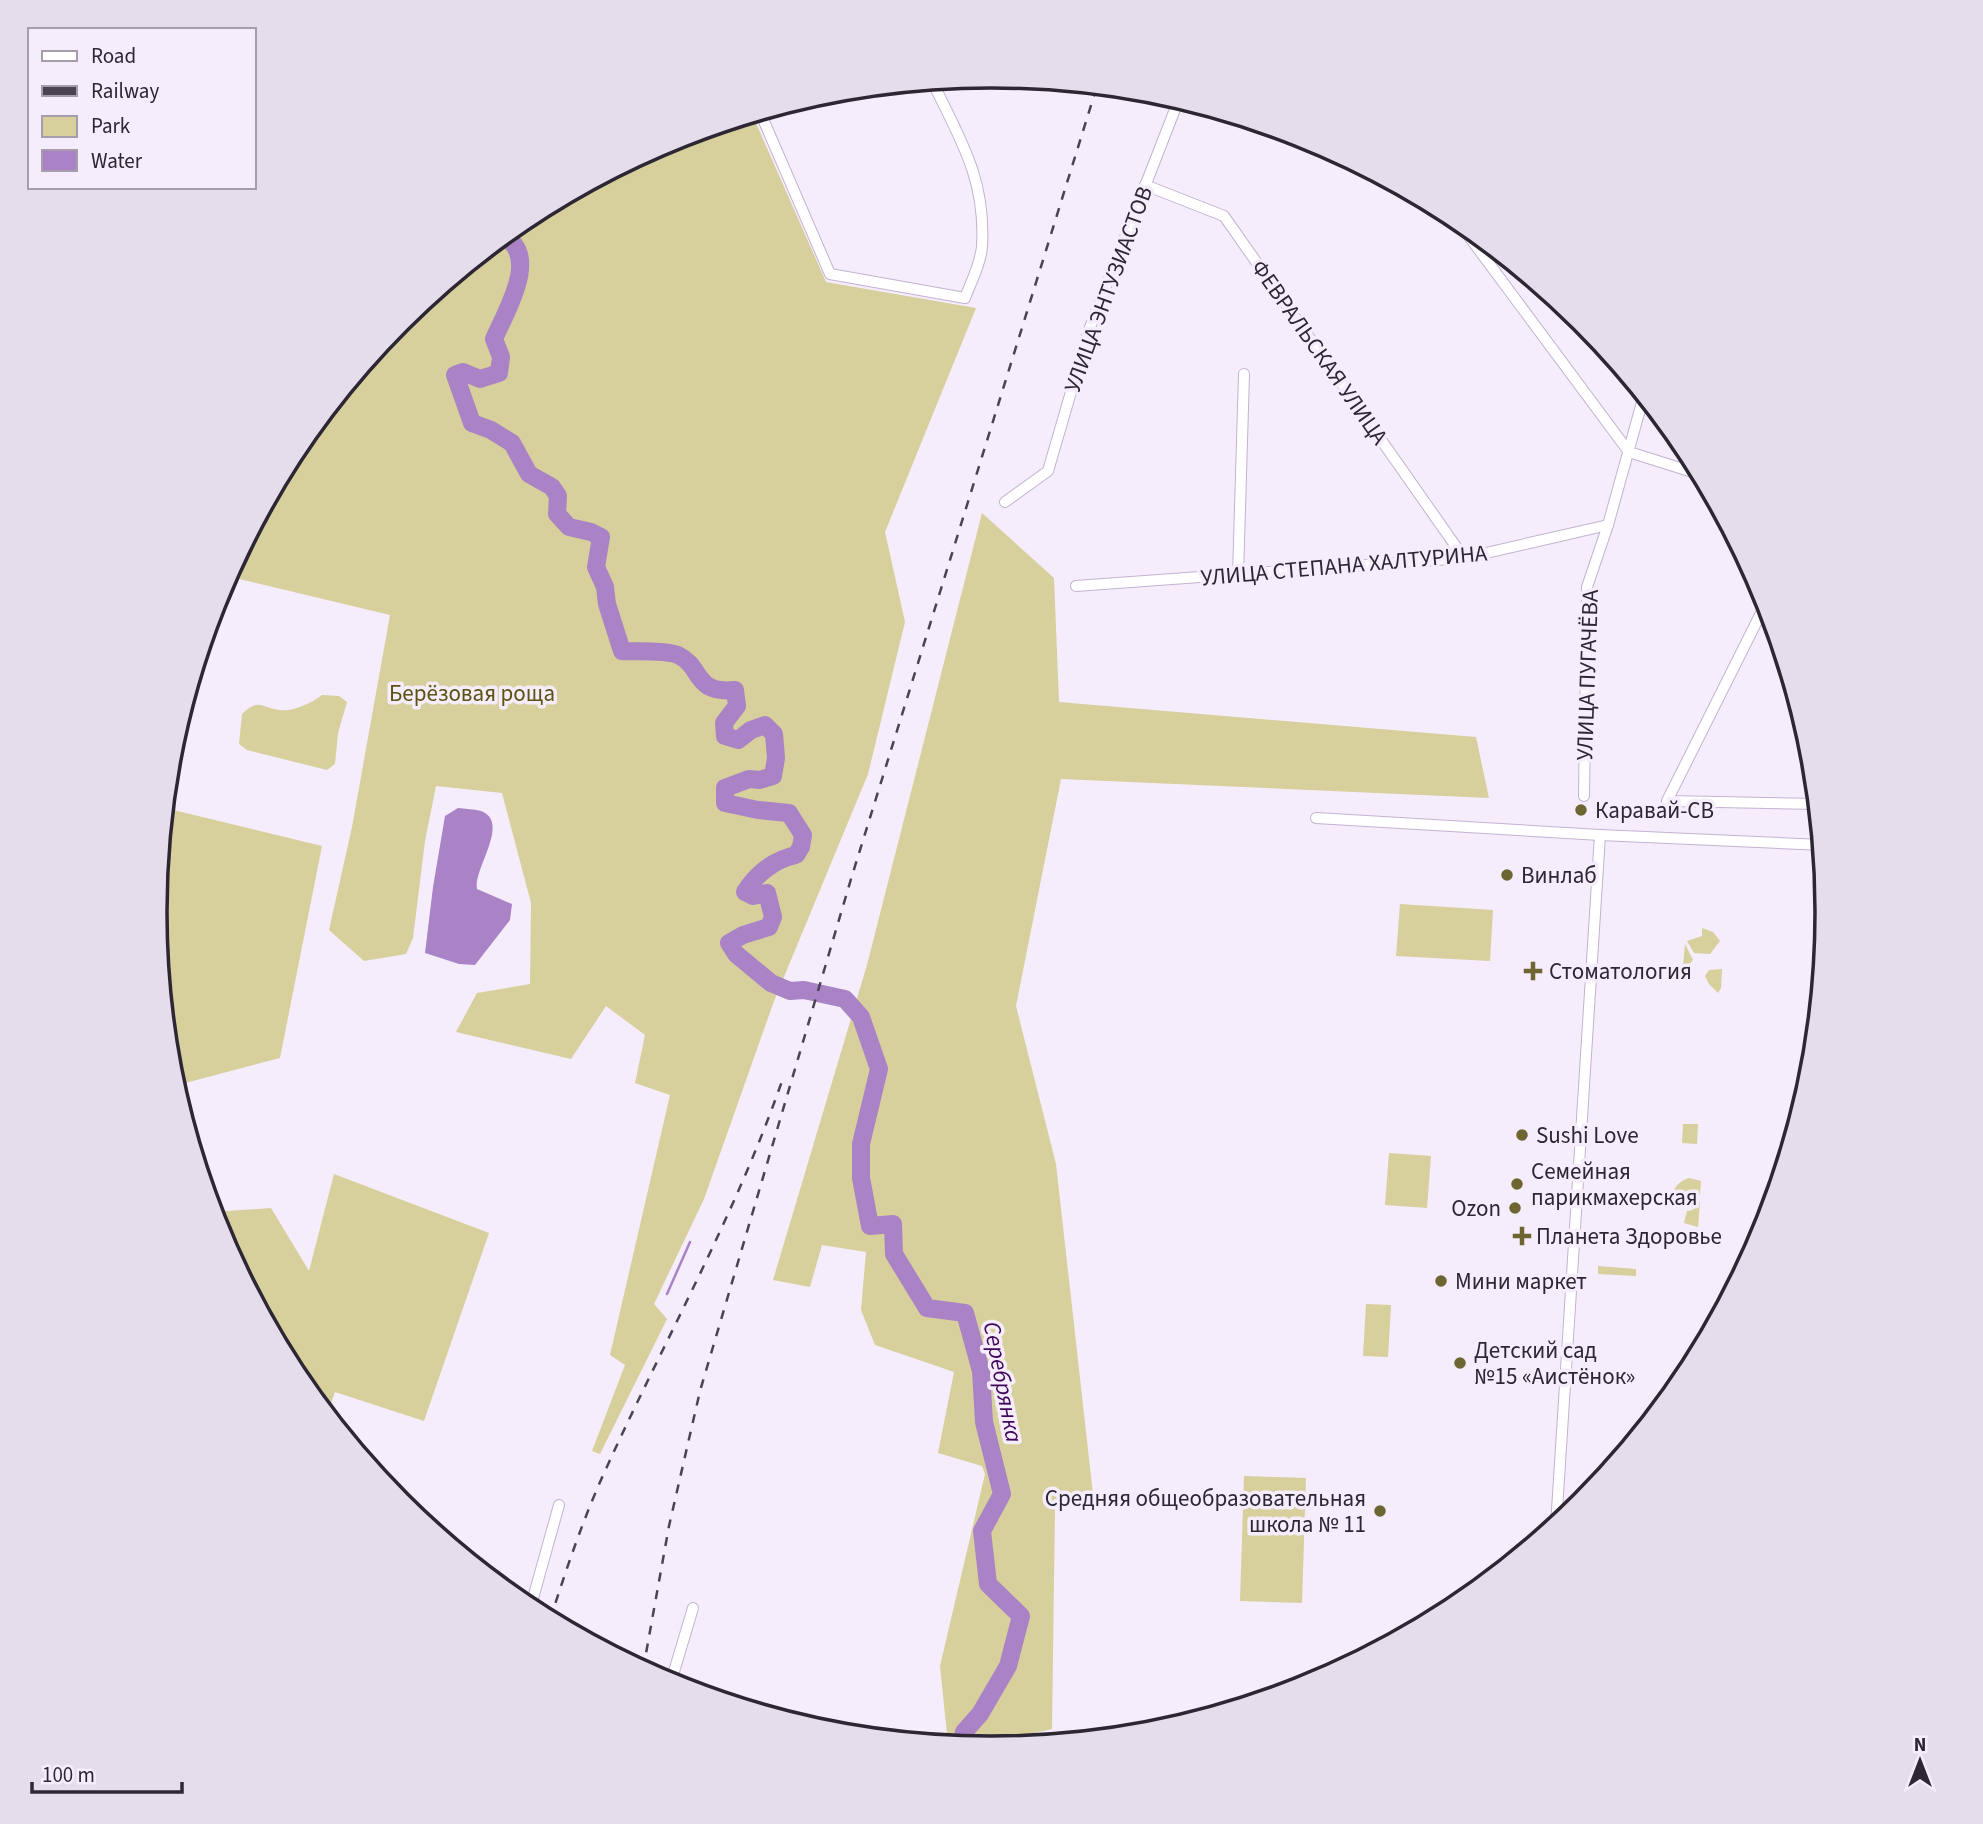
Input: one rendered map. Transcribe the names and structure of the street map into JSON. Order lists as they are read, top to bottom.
{
  "streets": {
    "street": [
      "УЛИЦА ЭНТУЗИАСТОВ",
      "ФЕВРАЛЬСКАЯ УЛИЦА",
      "УЛИЦА СТЕПАНА ХАЛТУРИНА",
      "УЛИЦА ПУГАЧЁВА"
    ]
  },
  "crossings": [
    ["УЛИЦА ЭНТУЗИАСТОВ", "ФЕВРАЛЬСКАЯ УЛИЦА"],
    ["ФЕВРАЛЬСКАЯ УЛИЦА", "УЛИЦА СТЕПАНА ХАЛТУРИНА"],
    ["УЛИЦА СТЕПАНА ХАЛТУРИНА", "УЛИЦА ПУГАЧЁВА"]
  ],
  "water": ["Серебрянка"],
  "parks": ["Берёзовая роща"],
  "places": {
    "other": [
      "Каравай-СВ",
      "Винлаб",
      "Sushi Love",
      "Семейная парикмахерская",
      "Ozon",
      "Мини маркет",
      "Детский сад №15 «Аистёнок»",
      "Средняя общеобразовательная школа № 11"
    ],
    "health": ["Стоматология", "Планета Здоровье"]
  },
  "legend": [
    "Road",
    "Railway",
    "Park",
    "Water"
  ],
  "scale_bar": "100 m",
  "north": "top"
}
